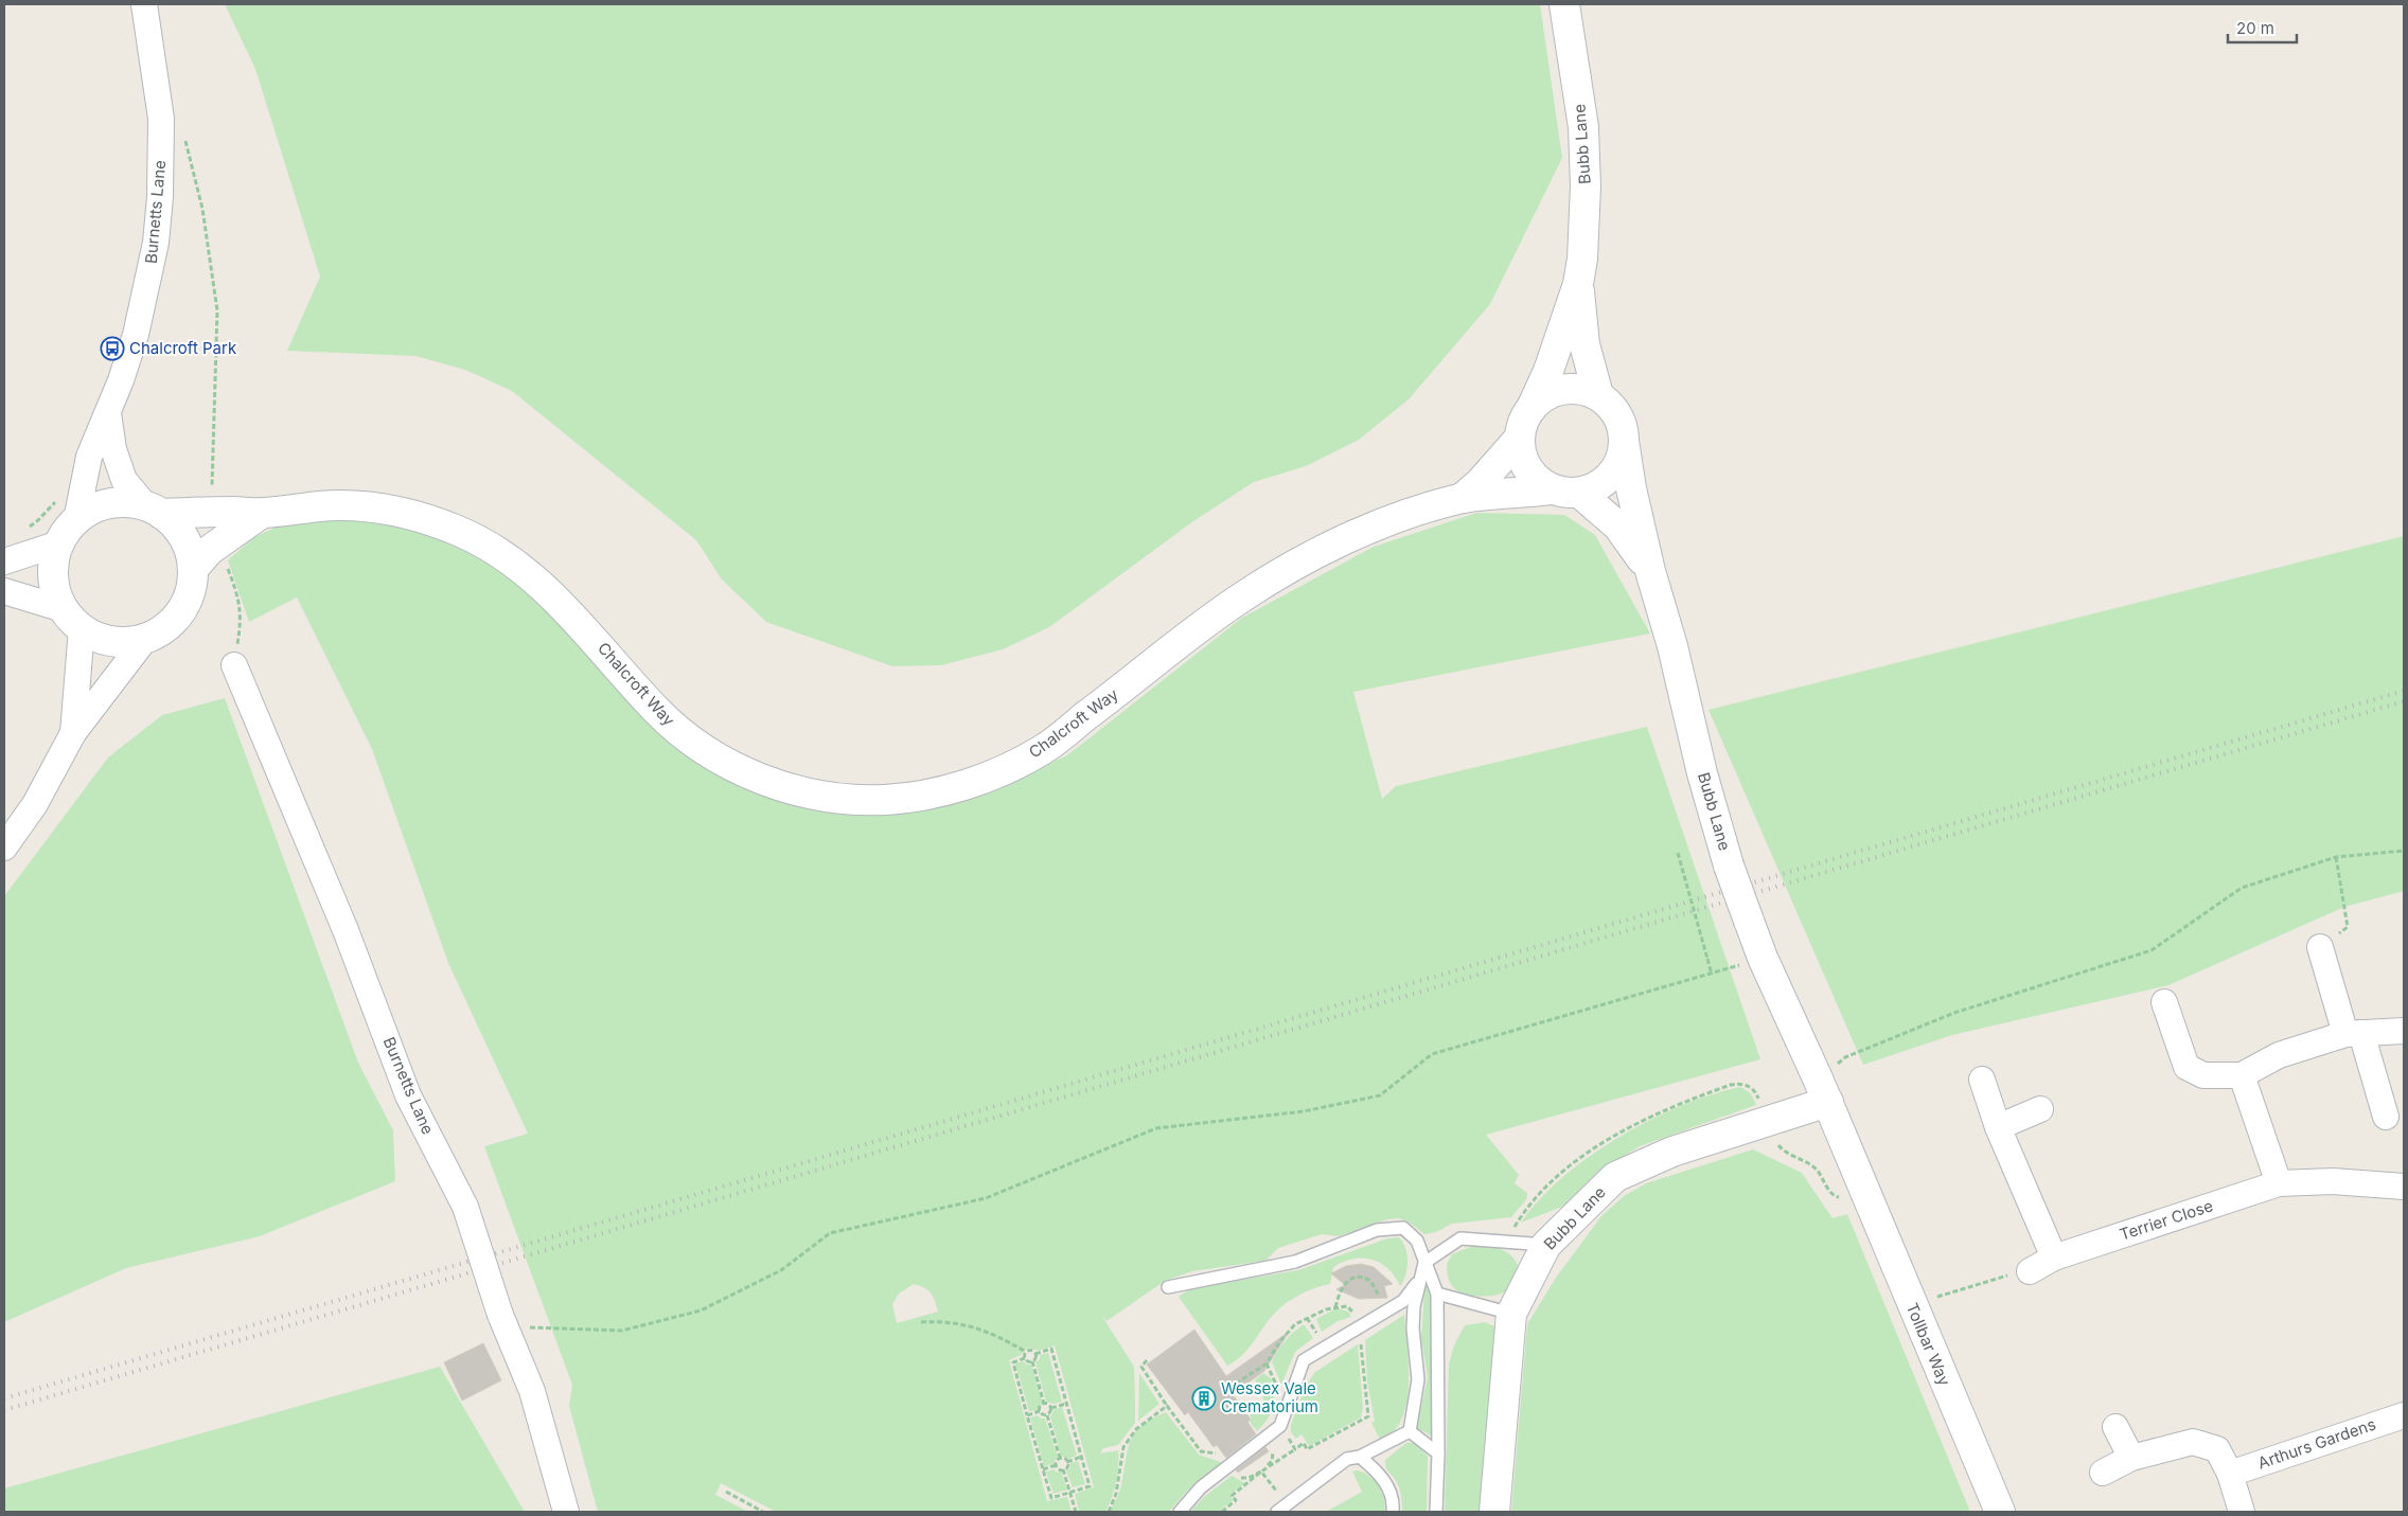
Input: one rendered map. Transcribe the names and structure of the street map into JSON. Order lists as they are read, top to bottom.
{
  "streets": {
    "street": [
      "Bubb Lane",
      "Burnetts Lane",
      "Chalcroft Way",
      "Terrier Close",
      "Tollbar Way",
      "Arthurs Gardens"
    ]
  },
  "crossings": [
    ["Bubb Lane", "Chalcroft Way"],
    ["Bubb Lane", "Tollbar Way"],
    ["Burnetts Lane", "Chalcroft Way"]
  ],
  "places": {
    "bus stop": ["Chalcroft Park"],
    "building": ["Wessex Vale Crematorium"]
  },
  "scale_bar": "20 m"
}
